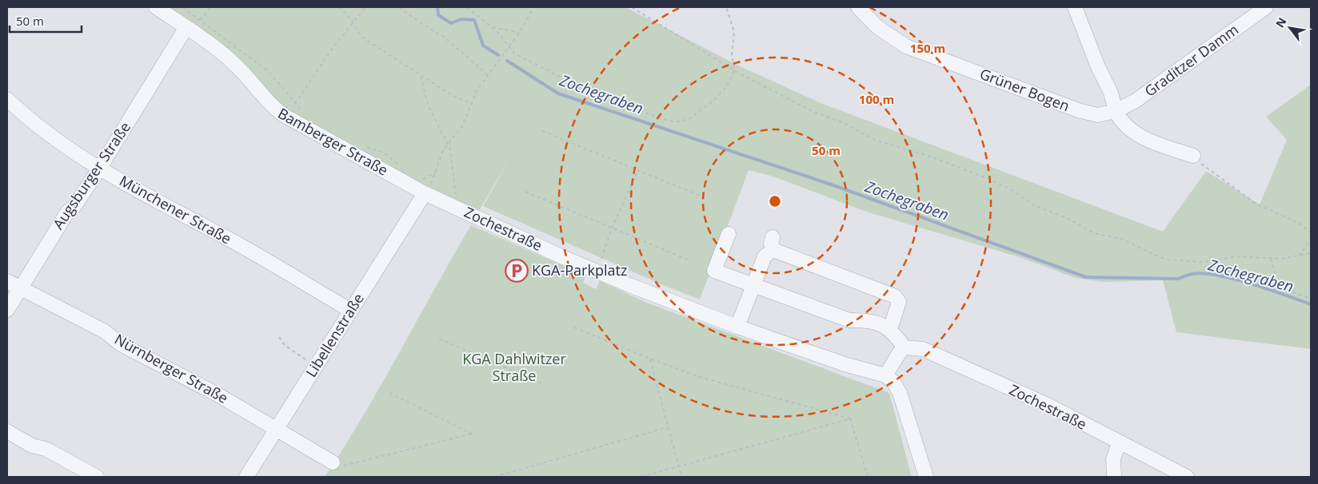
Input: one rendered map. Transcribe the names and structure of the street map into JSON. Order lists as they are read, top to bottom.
{
  "streets": {
    "street": [
      "Graditzer Damm",
      "Grüner Bogen",
      "Bamberger Straße",
      "Augsburger Straße",
      "Münchener Straße",
      "Zochestraße",
      "Libellenstraße",
      "Nürnberger Straße"
    ]
  },
  "crossings": [
    ["Graditzer Damm", "Grüner Bogen"],
    ["Bamberger Straße", "Augsburger Straße"],
    ["Bamberger Straße", "Zochestraße"],
    ["Bamberger Straße", "Libellenstraße"],
    ["Augsburger Straße", "Münchener Straße"],
    ["Augsburger Straße", "Nürnberger Straße"],
    ["Münchener Straße", "Libellenstraße"],
    ["Zochestraße", "Libellenstraße"],
    ["Libellenstraße", "Nürnberger Straße"]
  ],
  "water": ["Zochegraben"],
  "parks": ["KGA Dahlwitzer Straße"],
  "places": {
    "parking": ["KGA-Parkplatz"]
  },
  "scale_bar": "50 m",
  "north": "top left",
  "rings": ["150 m", "100 m", "50 m"]
}
